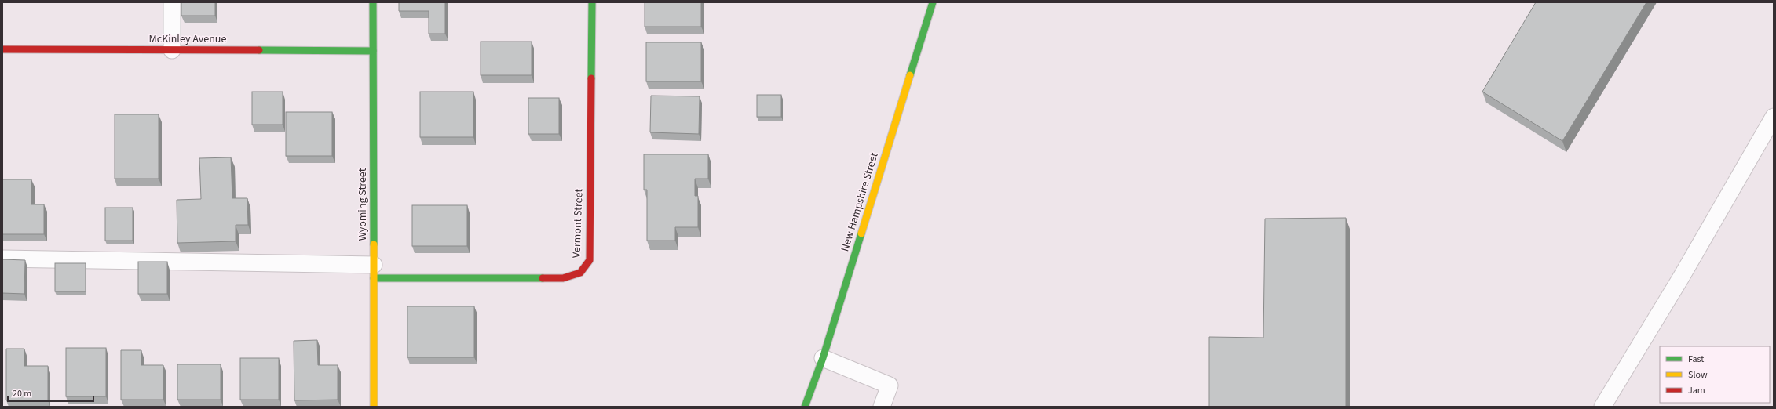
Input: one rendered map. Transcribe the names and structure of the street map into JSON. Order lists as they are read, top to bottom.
{
  "streets": {
    "street": [
      "McKinley Avenue",
      "New Hampshire Street",
      "Wyoming Street",
      "Vermont Street"
    ]
  },
  "crossings": [
    ["McKinley Avenue", "Wyoming Street"],
    ["Wyoming Street", "Vermont Street"]
  ],
  "legend": ["Fast", "Slow", "Jam"],
  "scale_bar": "20 m"
}
